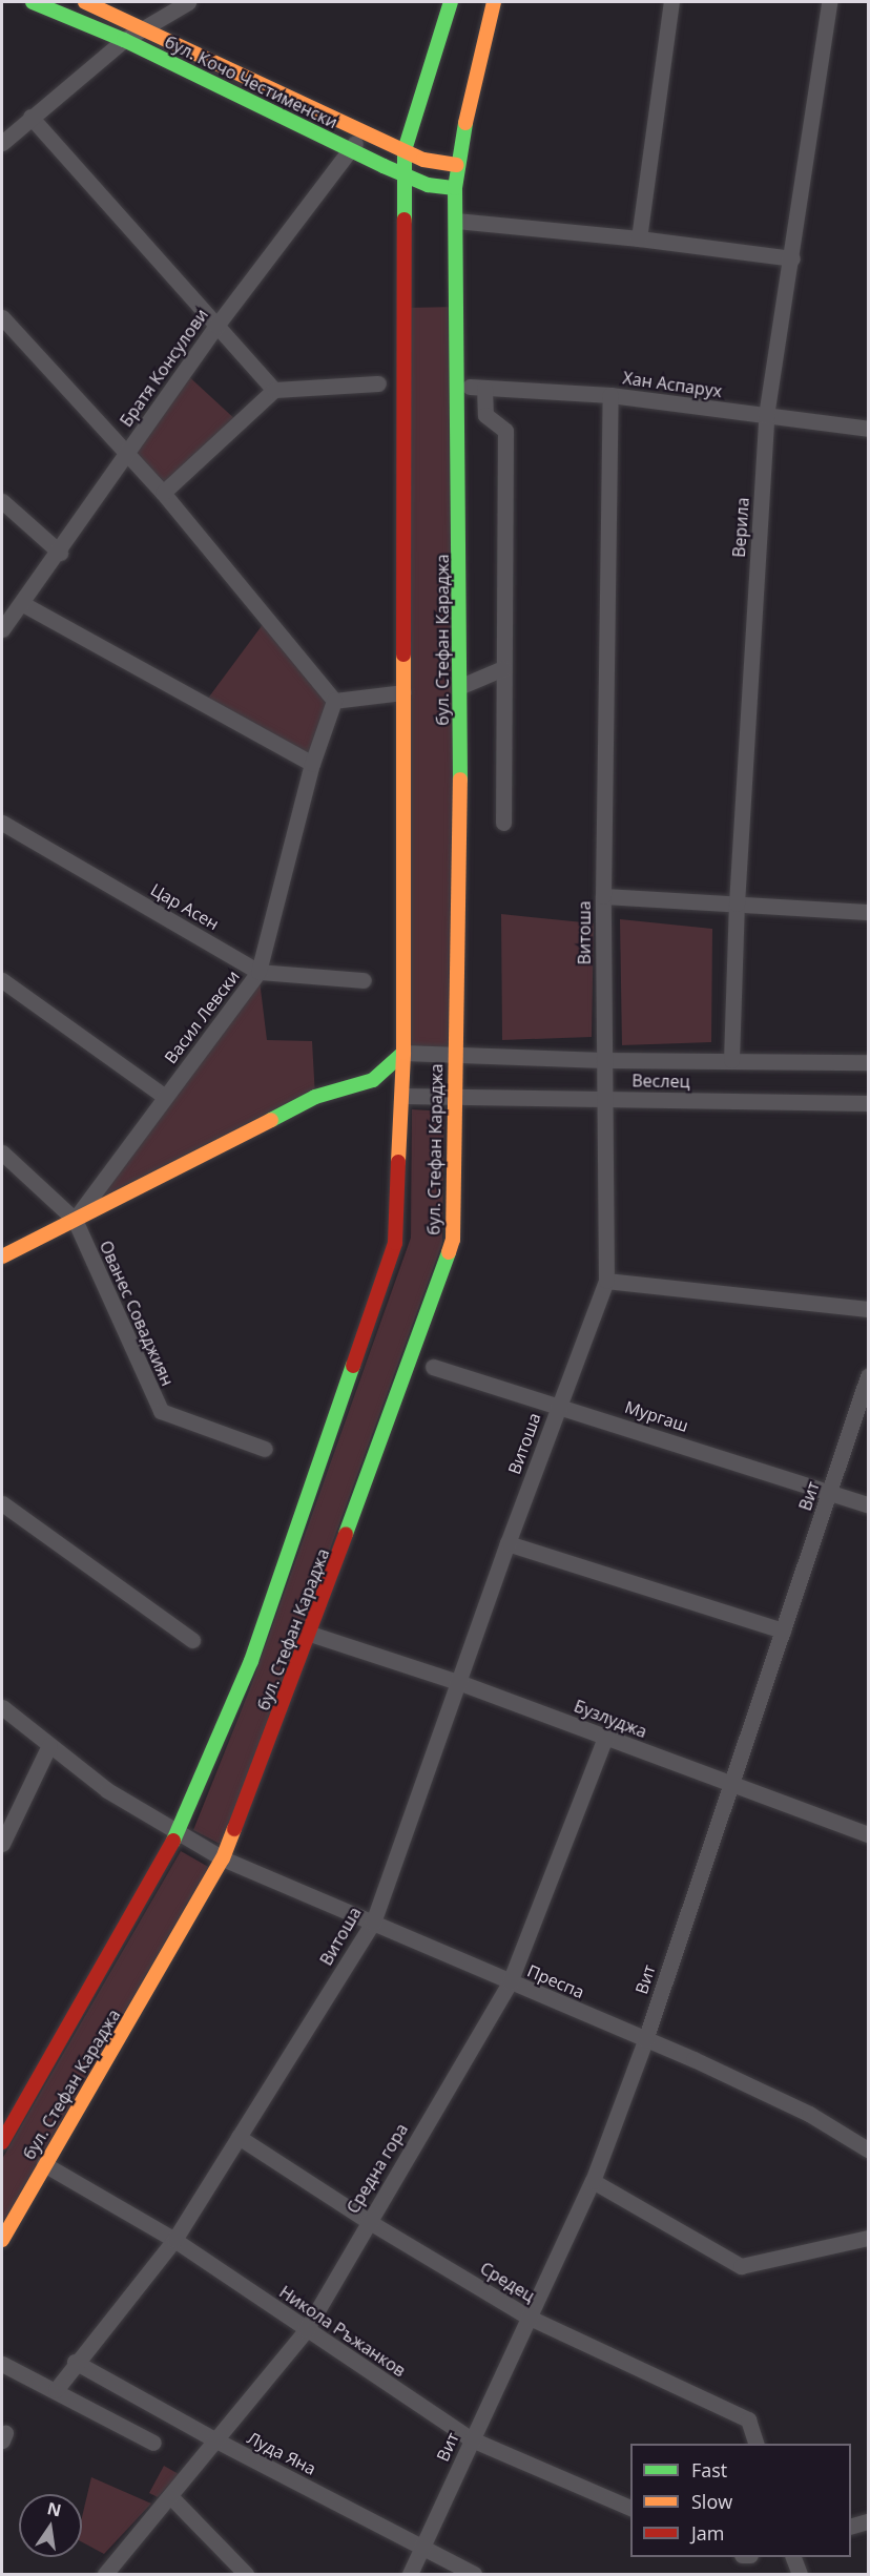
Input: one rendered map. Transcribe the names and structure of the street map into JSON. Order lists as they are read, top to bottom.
{
  "streets": {
    "street": [
      "бул. Кочо Честименски",
      "Братя Консулови",
      "Хан Аспарух",
      "Верила",
      "бул. Стефан Караджа",
      "Цар Асен",
      "Витоша",
      "Васил Левски",
      "Веслец",
      "Ованес Соваджиян",
      "Мургаш",
      "Вит",
      "Бузлуджа",
      "Преспа",
      "Средна гора",
      "Средец",
      "Никола Ръжанков",
      "Луда Яна"
    ]
  },
  "crossings": [
    ["бул. Кочо Честименски", "Братя Консулови"],
    ["бул. Кочо Честименски", "бул. Стефан Караджа"],
    ["Хан Аспарух", "Верила"],
    ["Хан Аспарух", "Витоша"],
    ["Верила", "Веслец"],
    ["бул. Стефан Караджа", "Веслец"],
    ["бул. Стефан Караджа", "Бузлуджа"],
    ["бул. Стефан Караджа", "Преспа"],
    ["бул. Стефан Караджа", "Никола Ръжанков"],
    ["Цар Асен", "Васил Левски"],
    ["Витоша", "Веслец"],
    ["Витоша", "Мургаш"],
    ["Витоша", "Бузлуджа"],
    ["Витоша", "Преспа"],
    ["Витоша", "Средец"],
    ["Витоша", "Никола Ръжанков"],
    ["Витоша", "Луда Яна"],
    ["Васил Левски", "Ованес Соваджиян"],
    ["Мургаш", "Вит"],
    ["Вит", "Бузлуджа"],
    ["Вит", "Преспа"],
    ["Вит", "Средец"],
    ["Вит", "Никола Ръжанков"],
    ["Вит", "Луда Яна"],
    ["Бузлуджа", "Средна гора"],
    ["Преспа", "Средна гора"],
    ["Средна гора", "Средец"],
    ["Средна гора", "Никола Ръжанков"],
    ["Средна гора", "Луда Яна"]
  ],
  "legend": ["Fast", "Slow", "Jam"],
  "north": "top"
}
